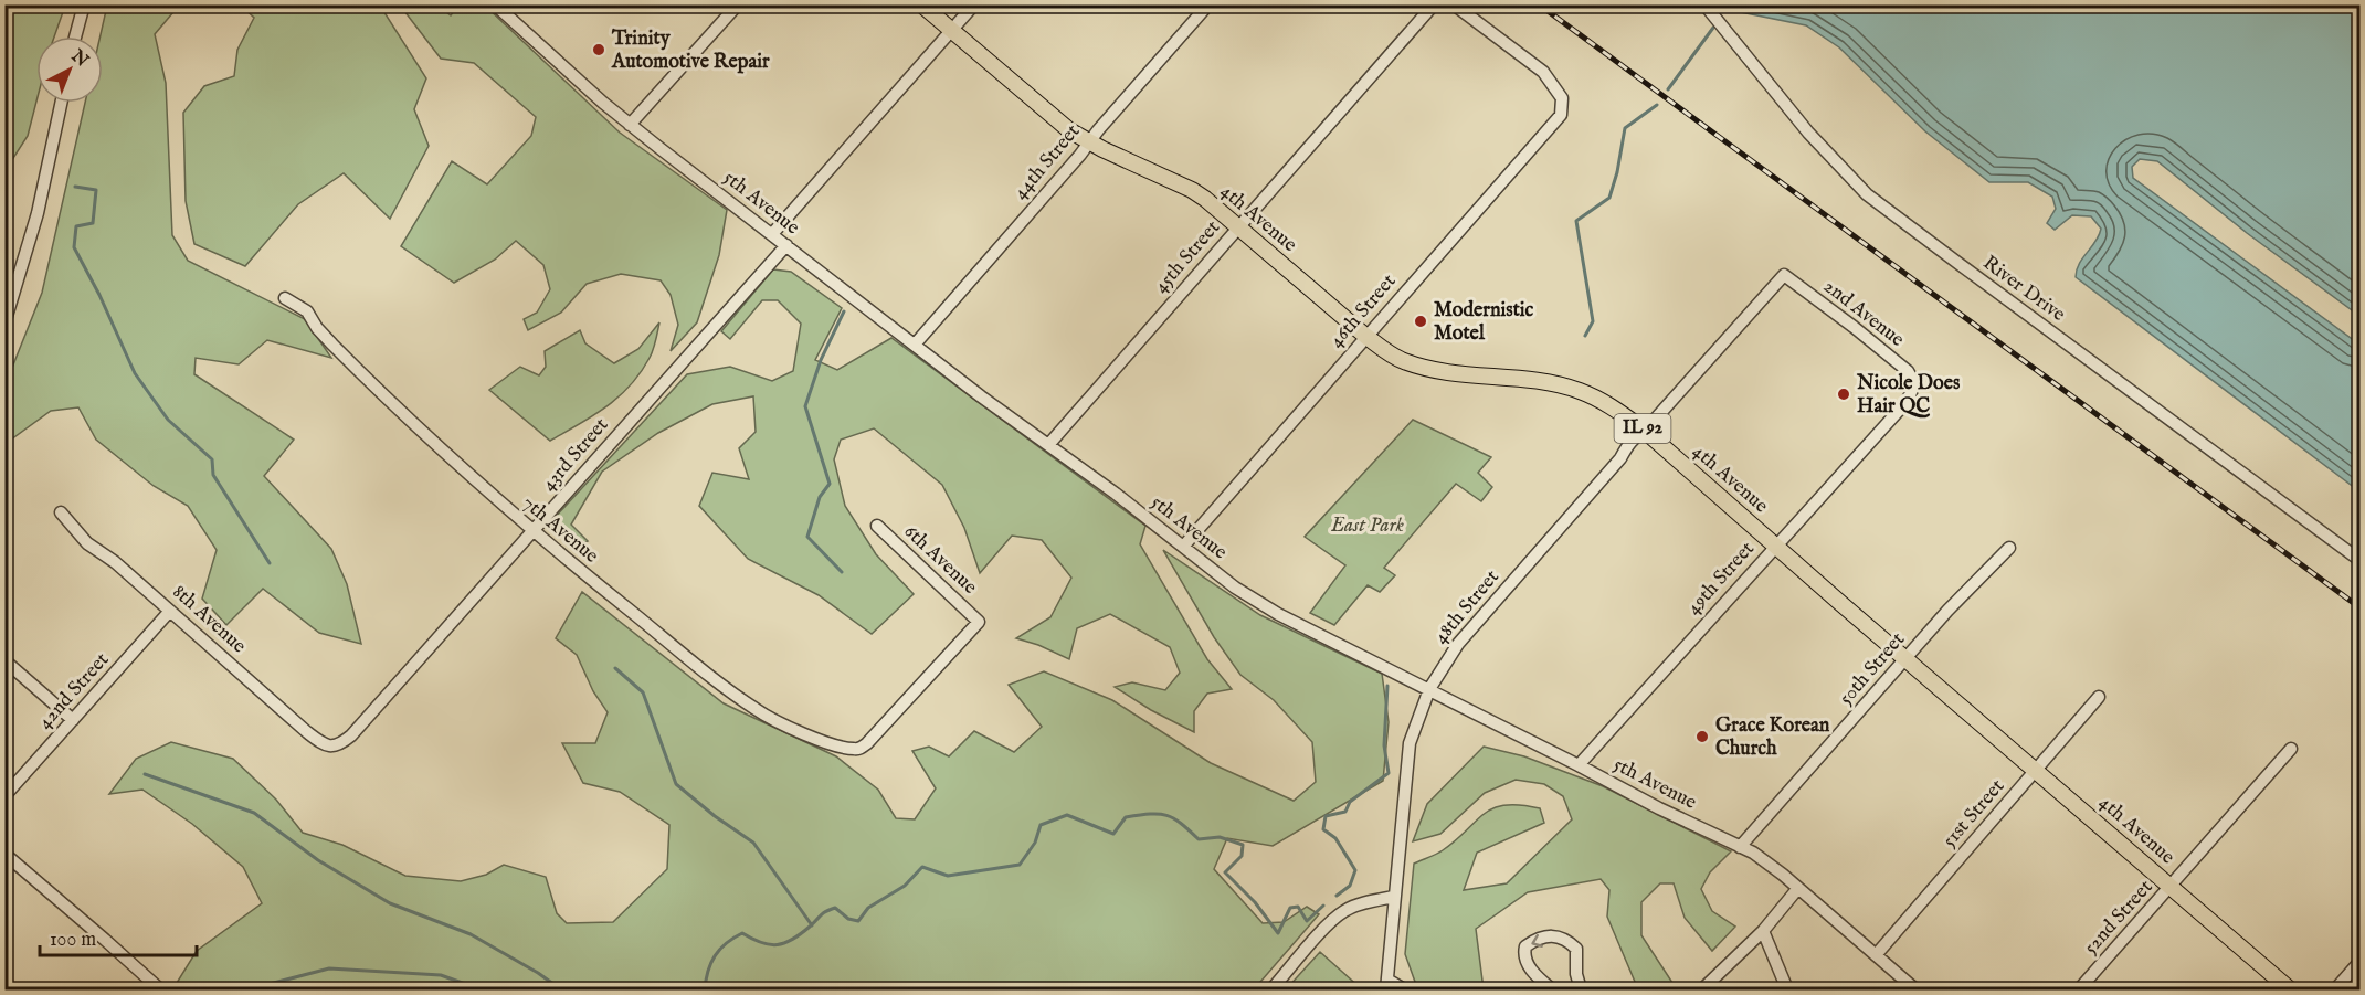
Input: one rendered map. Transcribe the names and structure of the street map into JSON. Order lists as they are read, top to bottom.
{
  "streets": {
    "main road": ["4th Avenue", "IL 92"],
    "street": [
      "44th Street",
      "5th Avenue",
      "45th Street",
      "River Drive",
      "46th Street",
      "2nd Avenue",
      "43rd Street",
      "7th Avenue",
      "6th Avenue",
      "49th Street",
      "48th Street",
      "8th Avenue",
      "50th Street",
      "42nd Street",
      "51st Street",
      "52nd Street"
    ]
  },
  "crossings": [
    ["44th Street", "5th Avenue"],
    ["44th Street", "4th Avenue"],
    ["5th Avenue", "45th Street"],
    ["5th Avenue", "46th Street"],
    ["5th Avenue", "43rd Street"],
    ["5th Avenue", "49th Street"],
    ["5th Avenue", "48th Street"],
    ["5th Avenue", "50th Street"],
    ["5th Avenue", "51st Street"],
    ["4th Avenue", "45th Street"],
    ["4th Avenue", "46th Street"],
    ["4th Avenue", "49th Street"],
    ["4th Avenue", "48th Street"],
    ["4th Avenue", "50th Street"],
    ["4th Avenue", "51st Street"],
    ["4th Avenue", "52nd Street"],
    ["2nd Avenue", "49th Street"],
    ["2nd Avenue", "48th Street"],
    ["43rd Street", "7th Avenue"],
    ["43rd Street", "8th Avenue"],
    ["7th Avenue", "6th Avenue"],
    ["8th Avenue", "42nd Street"]
  ],
  "parks": ["East Park"],
  "places": [
    "Trinity Automotive Repair",
    "Modernistic Motel",
    "Nicole Does Hair QC",
    "Grace Korean Church"
  ],
  "scale_bar": "100 m",
  "north": "top right"
}
